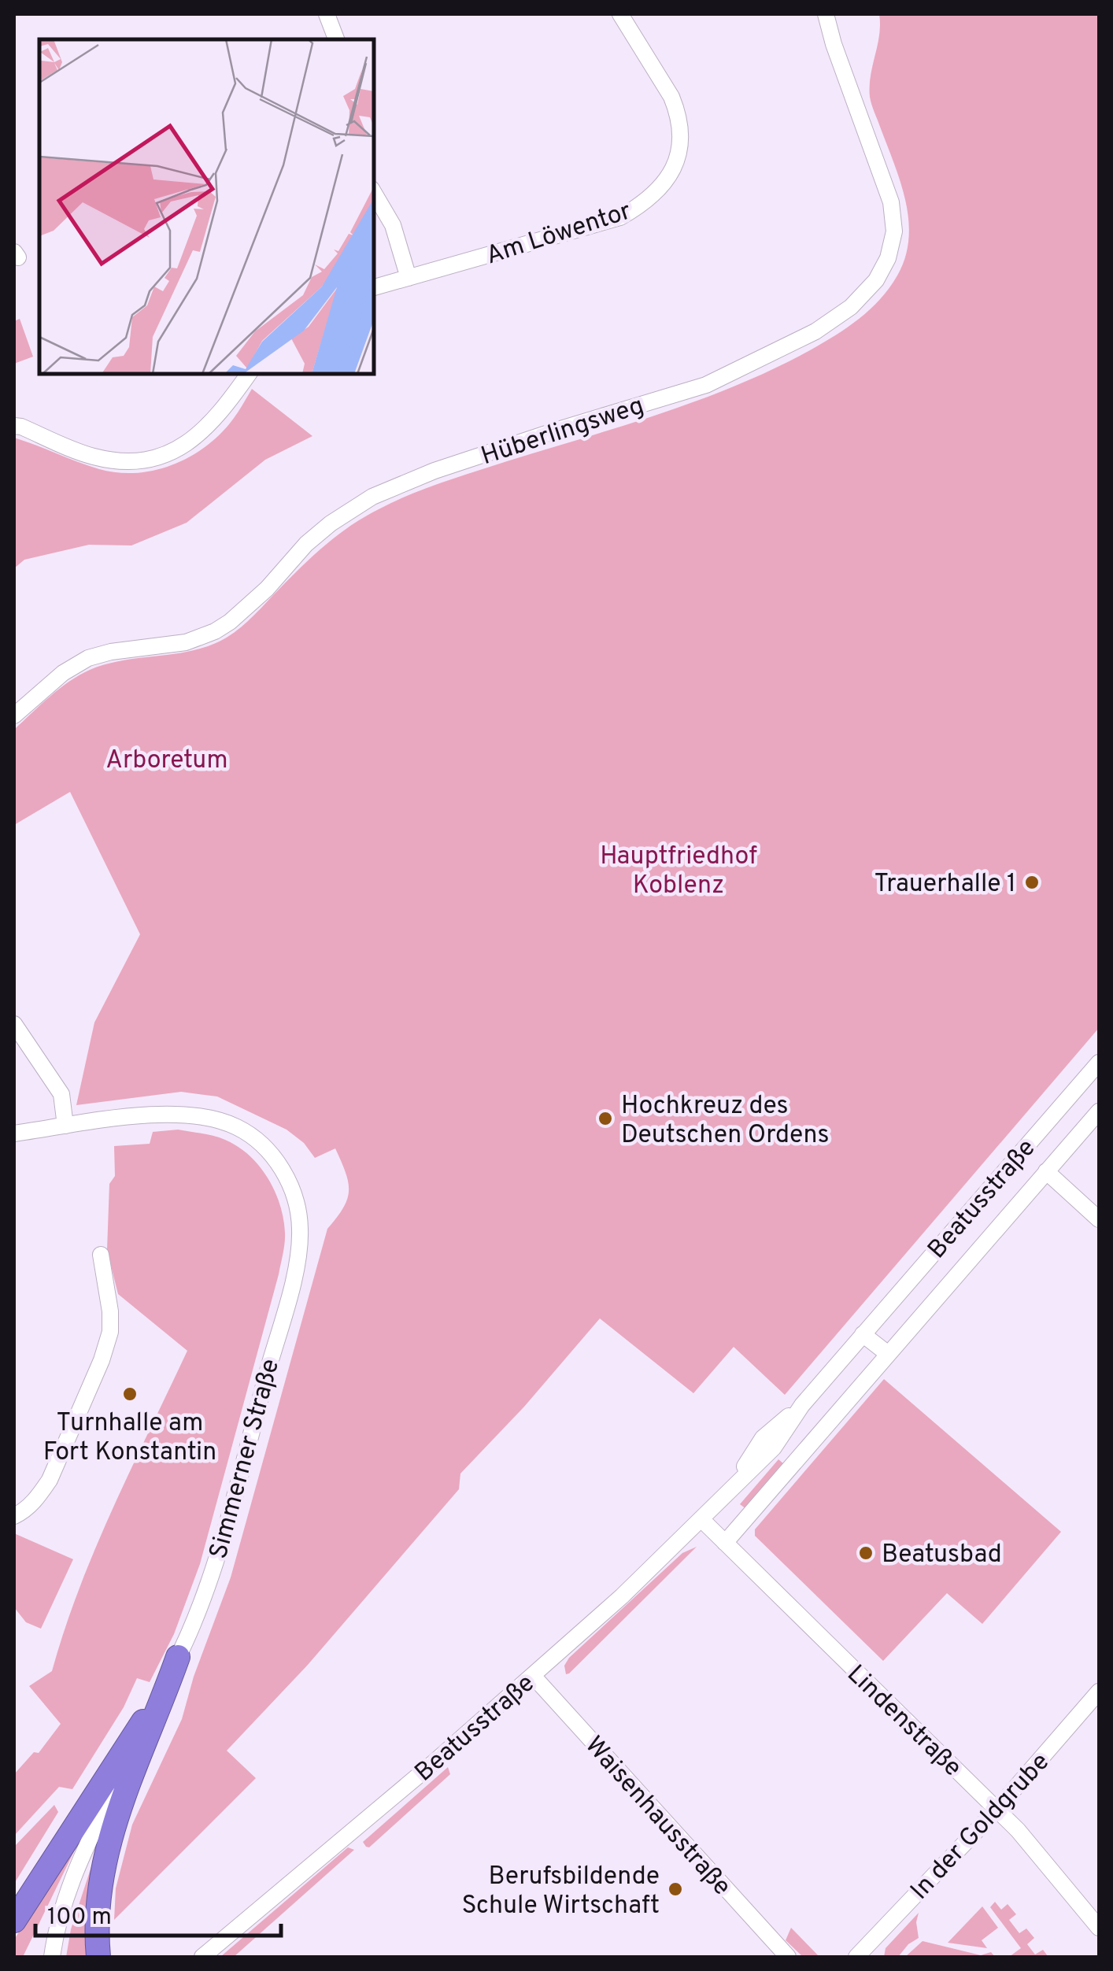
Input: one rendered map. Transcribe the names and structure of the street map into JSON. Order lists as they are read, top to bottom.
{
  "streets": {
    "street": [
      "Am Löwentor",
      "Hüberlingsweg",
      "Beatusstraße",
      "Simmerner Straße",
      "Lindenstraße",
      "Waisenhausstraße",
      "In der Goldgrube"
    ]
  },
  "crossings": [
    ["Beatusstraße", "Lindenstraße"],
    ["Beatusstraße", "Waisenhausstraße"],
    ["Lindenstraße", "In der Goldgrube"]
  ],
  "parks": ["Arboretum", "Hauptfriedhof Koblenz"],
  "places": [
    "Trauerhalle 1",
    "Hochkreuz des Deutschen Ordens",
    "Turnhalle am Fort Konstantin",
    "Beatusbad",
    "Berufsbildende Schule Wirtschaft"
  ],
  "scale_bar": "100 m"
}
